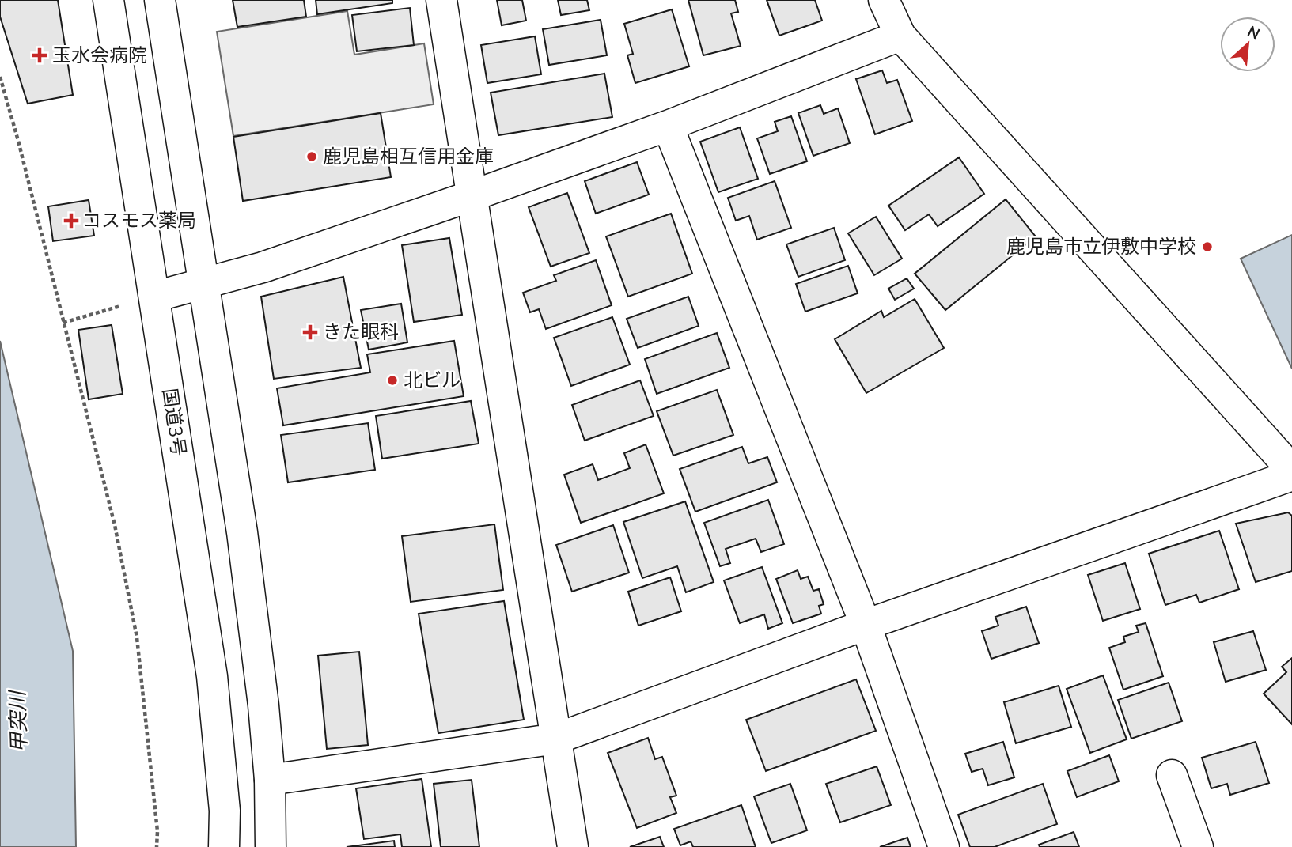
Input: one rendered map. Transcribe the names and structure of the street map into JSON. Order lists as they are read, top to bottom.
{
  "streets": {
    "main road": ["国道3号"]
  },
  "water": ["甲突川"],
  "places": {
    "health": ["玉水会病院", "コスモス薬局", "きた眼科"],
    "other": ["鹿児島相互信用金庫", "鹿児島市立伊敷中学校", "北ビル"]
  },
  "north": "top right"
}
